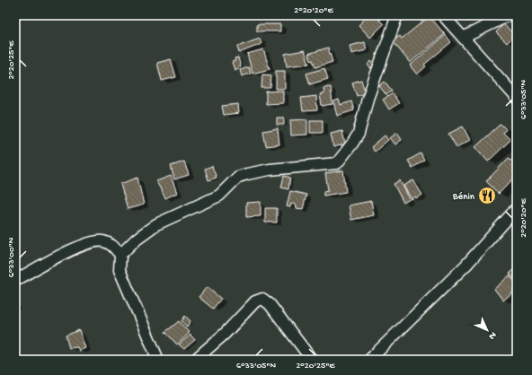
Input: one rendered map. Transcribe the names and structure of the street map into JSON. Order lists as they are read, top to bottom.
{
  "places": {
    "restaurant": ["Bénin"]
  },
  "north": "bottom right",
  "coordinates": [
    "2°20'20\"E",
    "2°20'25\"E",
    "6°33'05\"N",
    "6°33'00\"N"
  ]
}
